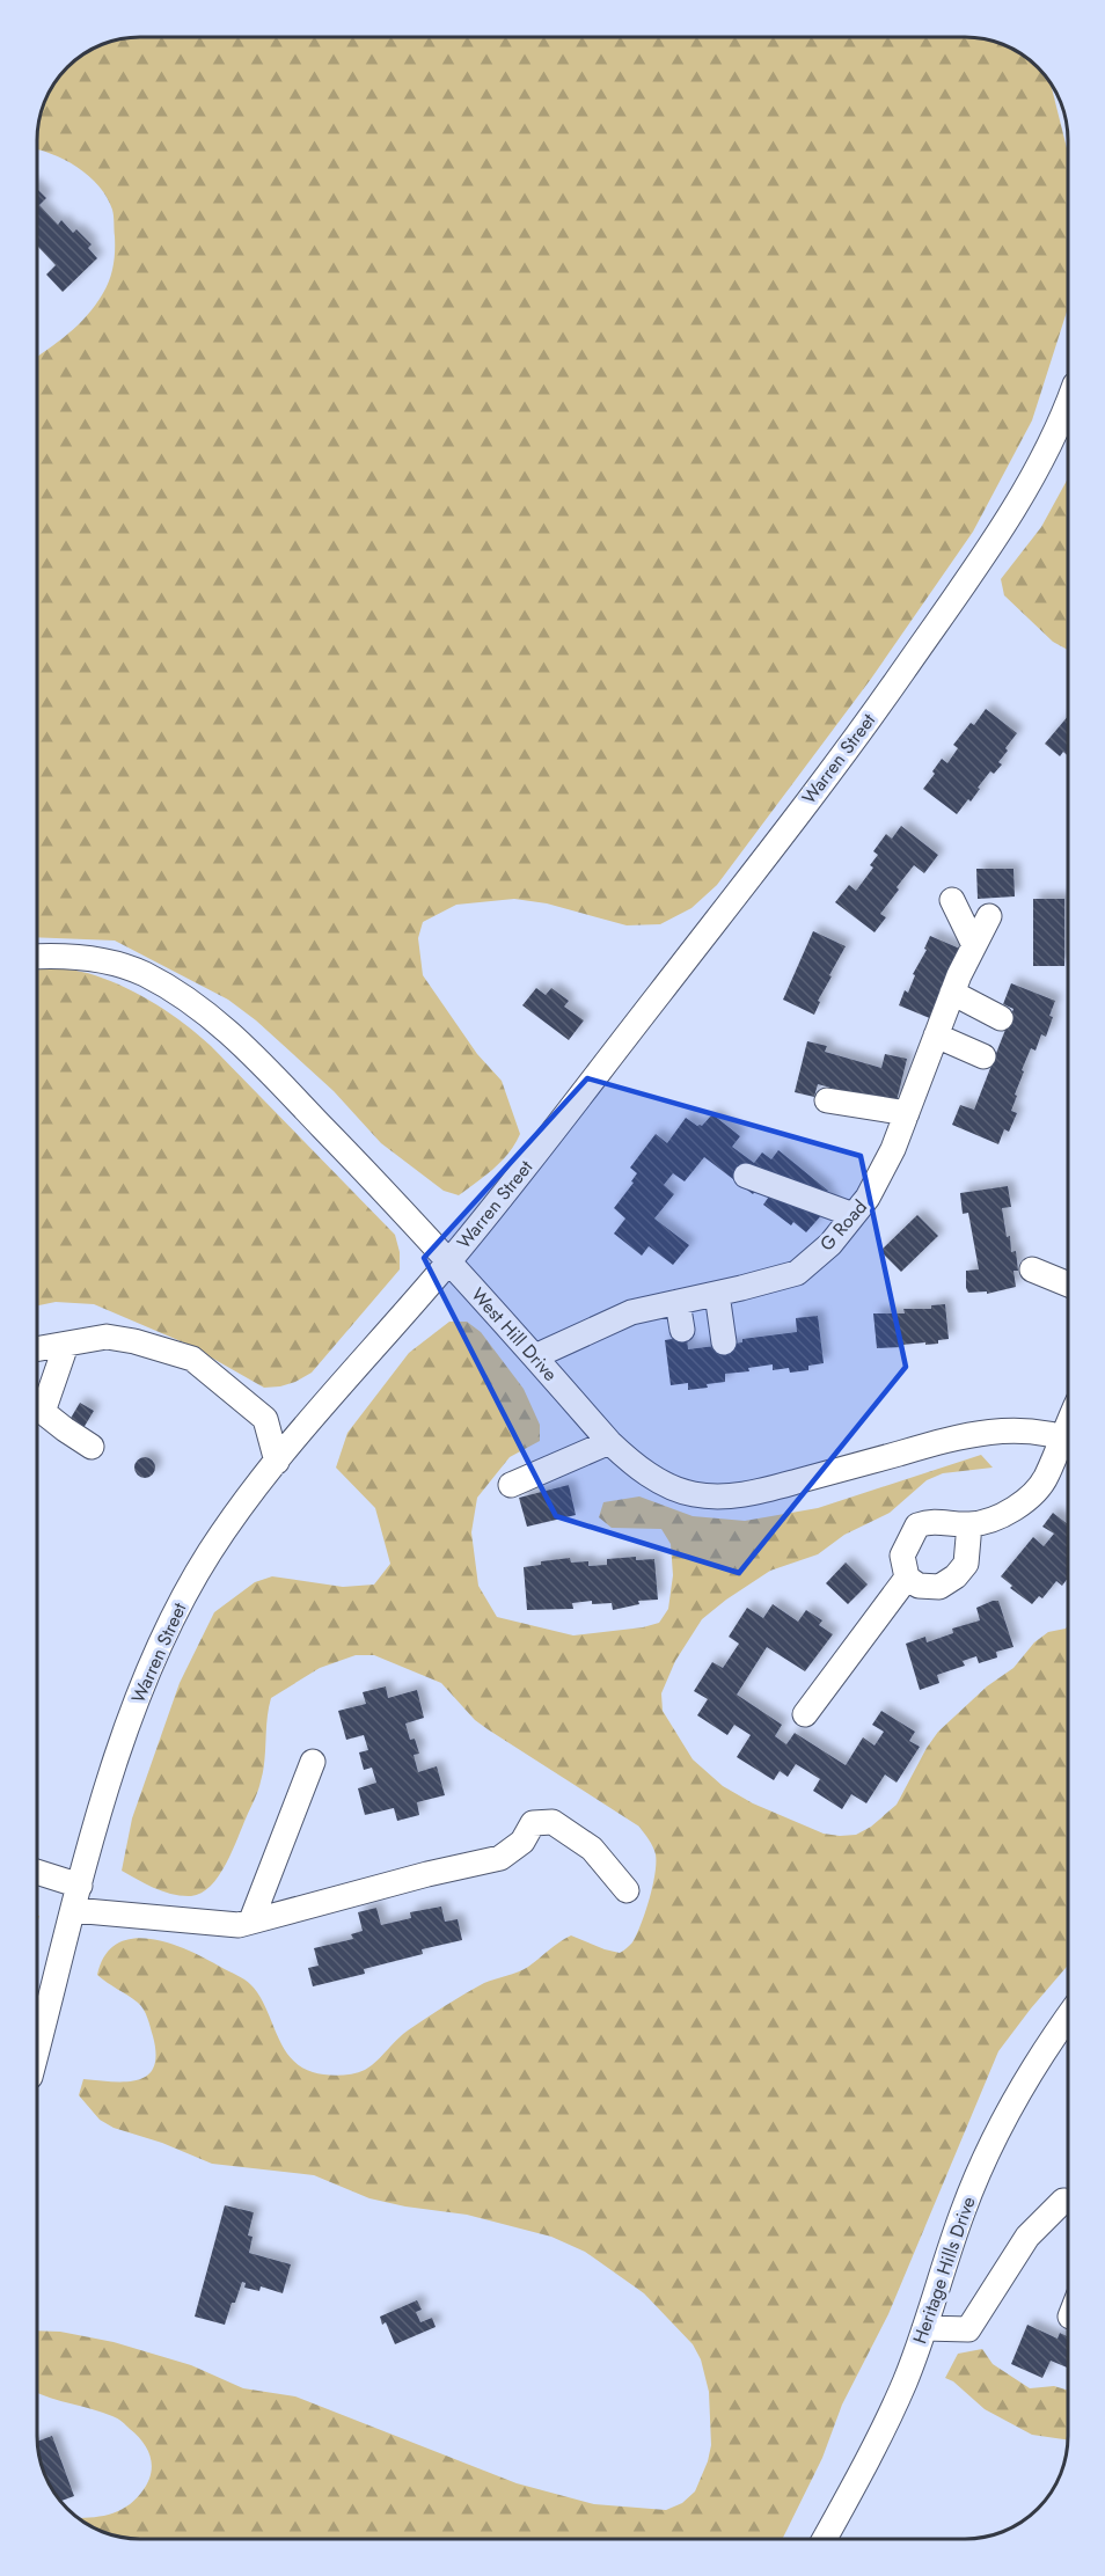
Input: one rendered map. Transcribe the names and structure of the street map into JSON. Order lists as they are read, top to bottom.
{
  "streets": {
    "street": [
      "Warren Street",
      "G Road",
      "West Hill Drive",
      "Heritage Hills Drive"
    ]
  },
  "crossings": [
    ["Warren Street", "West Hill Drive"],
    ["G Road", "West Hill Drive"]
  ]
}
